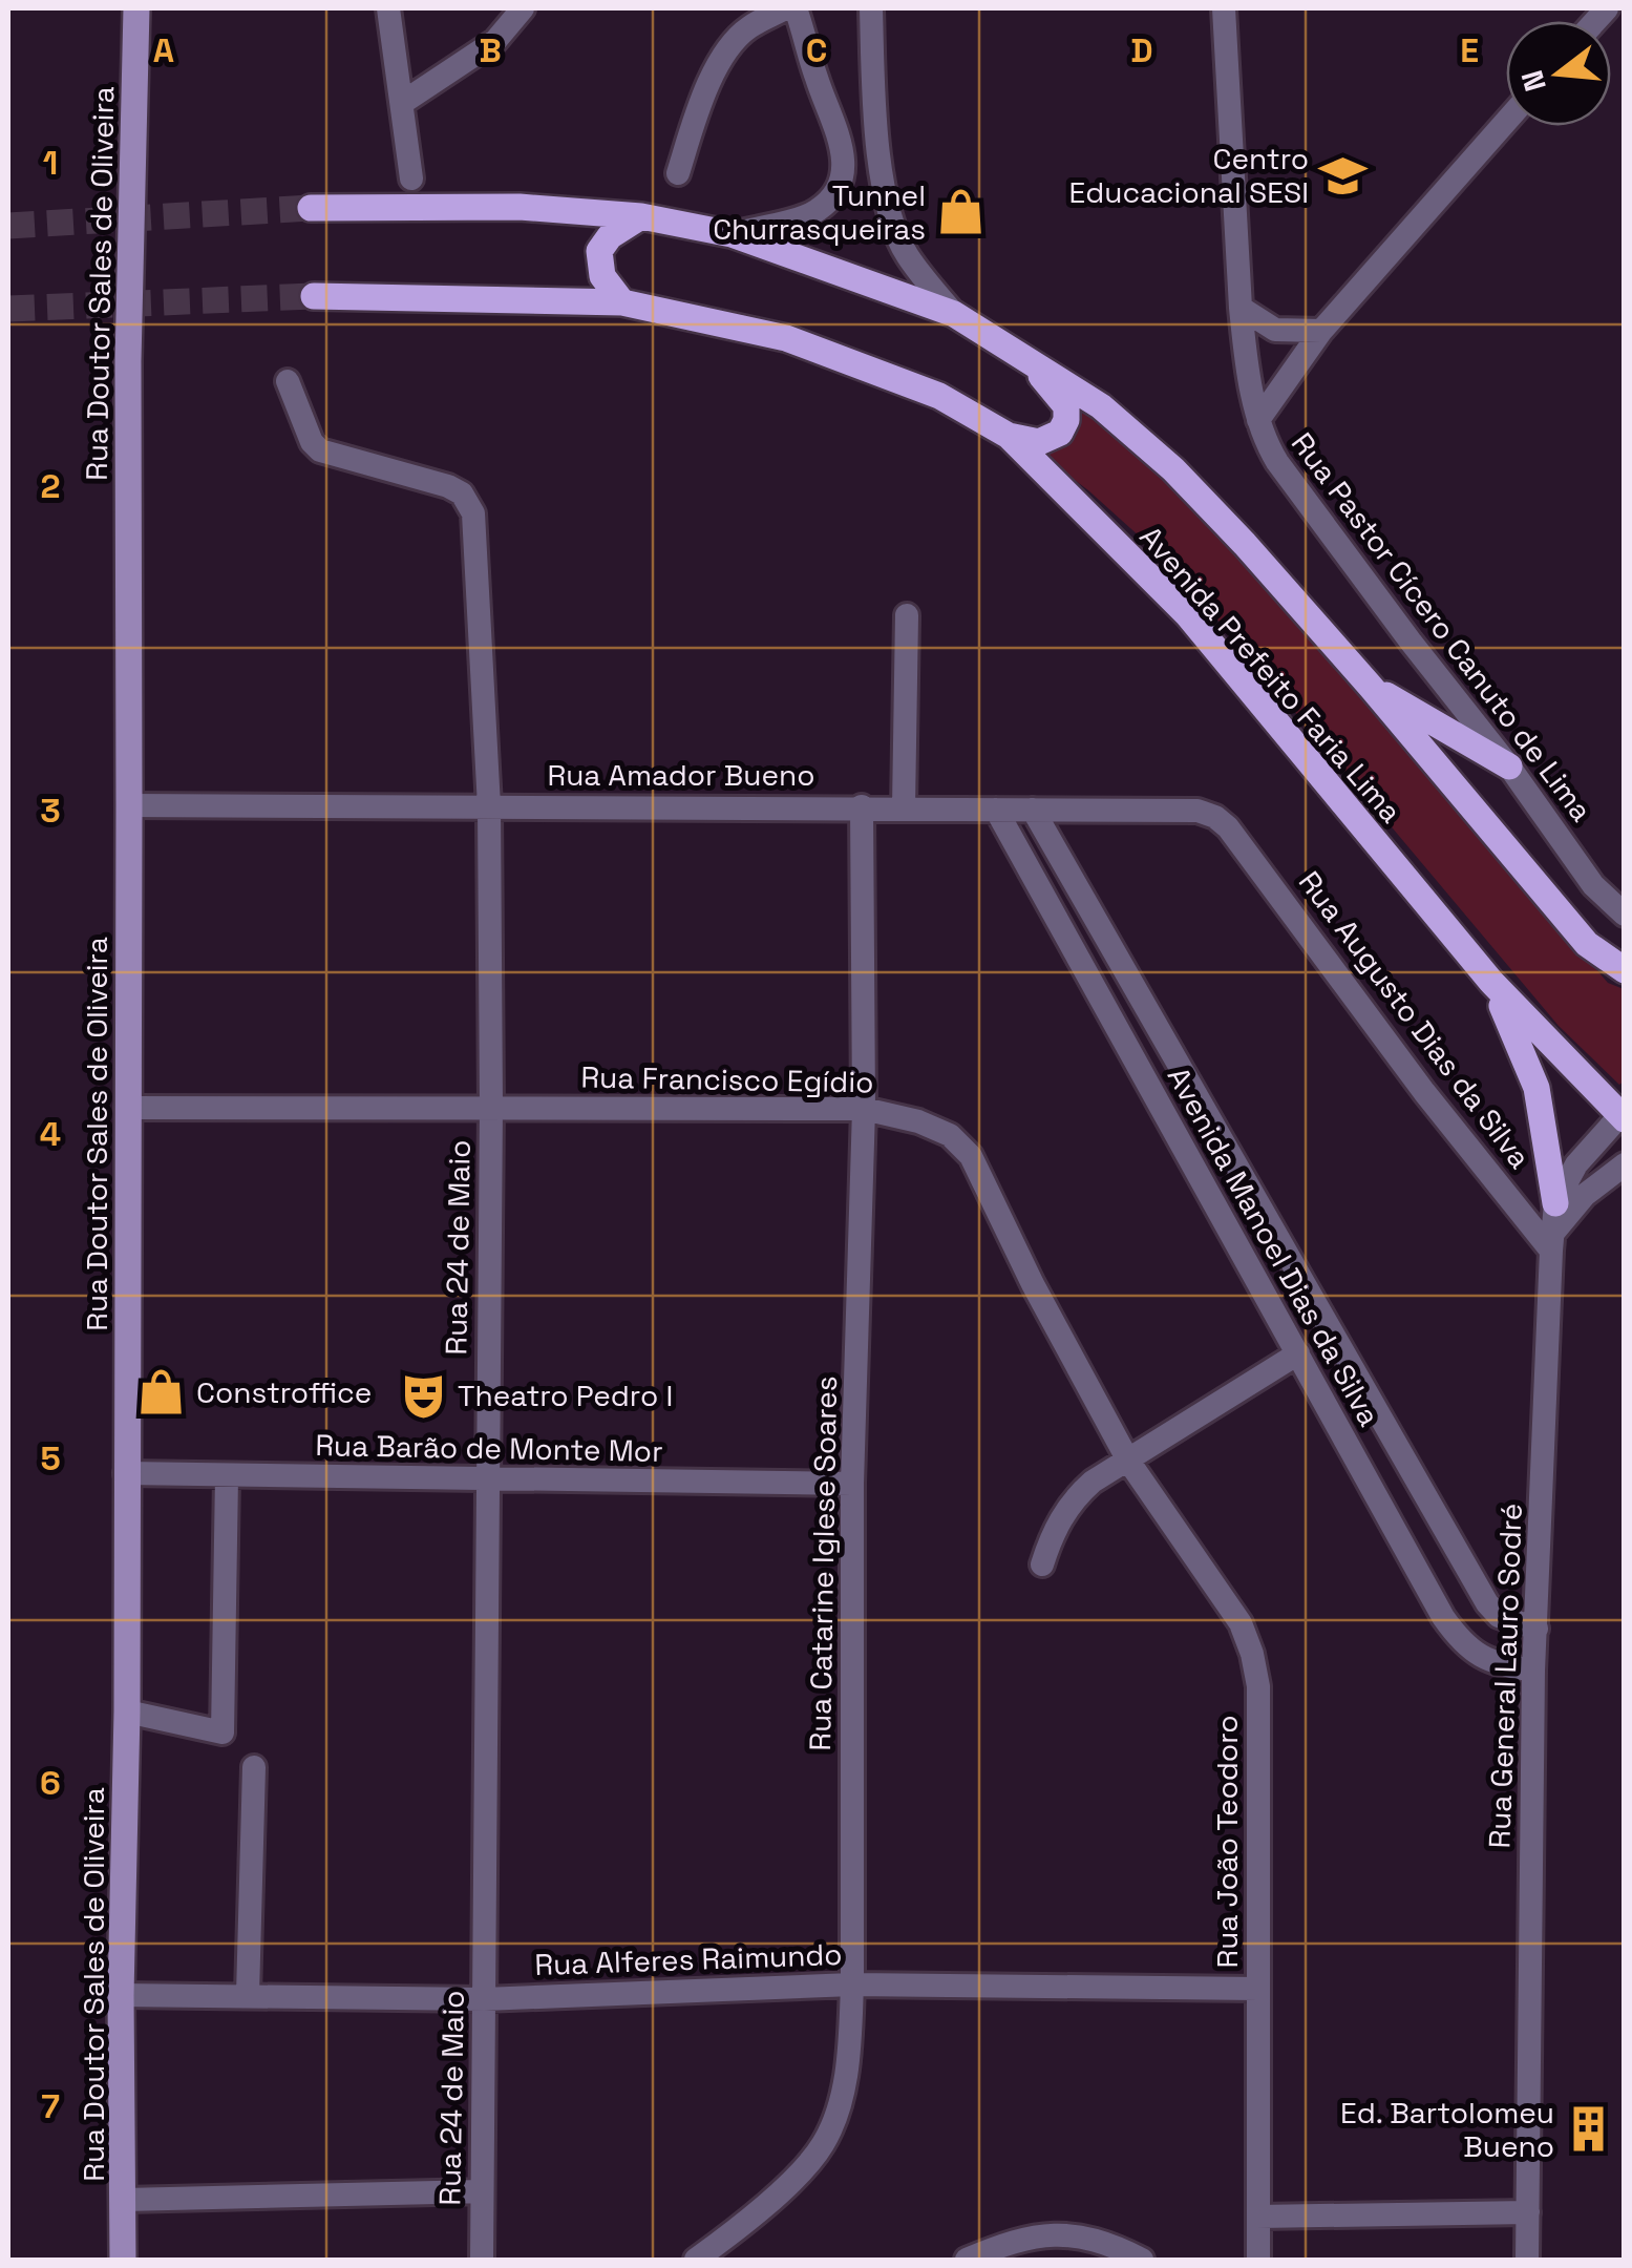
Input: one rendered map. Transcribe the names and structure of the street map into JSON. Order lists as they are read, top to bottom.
{
  "streets": {
    "main road": ["Rua Doutor Sales de Oliveira", "Avenida Prefeito Faria Lima"],
    "street": [
      "Rua Pastor Cícero Canuto de Lima",
      "Rua Amador Bueno",
      "Rua Augusto Dias da Silva",
      "Rua Francisco Egídio",
      "Avenida Manoel Dias da Silva",
      "Rua 24 de Maio",
      "Rua Barão de Monte Mor",
      "Rua Catarine Iglese Soares",
      "Rua General Lauro Sodré",
      "Rua João Teodoro",
      "Rua Alferes Raimundo"
    ]
  },
  "crossings": [
    ["Rua Doutor Sales de Oliveira", "Rua Amador Bueno"],
    ["Rua Doutor Sales de Oliveira", "Rua Francisco Egídio"],
    ["Rua Doutor Sales de Oliveira", "Rua Barão de Monte Mor"],
    ["Rua Doutor Sales de Oliveira", "Rua Alferes Raimundo"],
    ["Avenida Prefeito Faria Lima", "Rua General Lauro Sodré"],
    ["Rua Amador Bueno", "Rua Augusto Dias da Silva"],
    ["Rua Amador Bueno", "Avenida Manoel Dias da Silva"],
    ["Rua Amador Bueno", "Rua 24 de Maio"],
    ["Rua Amador Bueno", "Rua Catarine Iglese Soares"],
    ["Rua Augusto Dias da Silva", "Rua General Lauro Sodré"],
    ["Rua Francisco Egídio", "Rua 24 de Maio"],
    ["Rua Francisco Egídio", "Rua Catarine Iglese Soares"],
    ["Rua Francisco Egídio", "Rua João Teodoro"],
    ["Avenida Manoel Dias da Silva", "Rua General Lauro Sodré"],
    ["Rua 24 de Maio", "Rua Barão de Monte Mor"],
    ["Rua 24 de Maio", "Rua Alferes Raimundo"],
    ["Rua Barão de Monte Mor", "Rua Catarine Iglese Soares"],
    ["Rua Catarine Iglese Soares", "Rua Alferes Raimundo"],
    ["Rua João Teodoro", "Rua Alferes Raimundo"]
  ],
  "places": {
    "school or university": ["Centro Educacional SESI"],
    "shop": ["Tunnel Churrasqueiras", "Constroffice"],
    "theatre": ["Theatro Pedro I"],
    "building": ["Ed. Bartolomeu Bueno"]
  },
  "north": "left",
  "grid": {
    "columns": [
      "A",
      "B",
      "C",
      "D",
      "E"
    ],
    "rows": [
      "1",
      "2",
      "3",
      "4",
      "5",
      "6",
      "7"
    ]
  }
}
